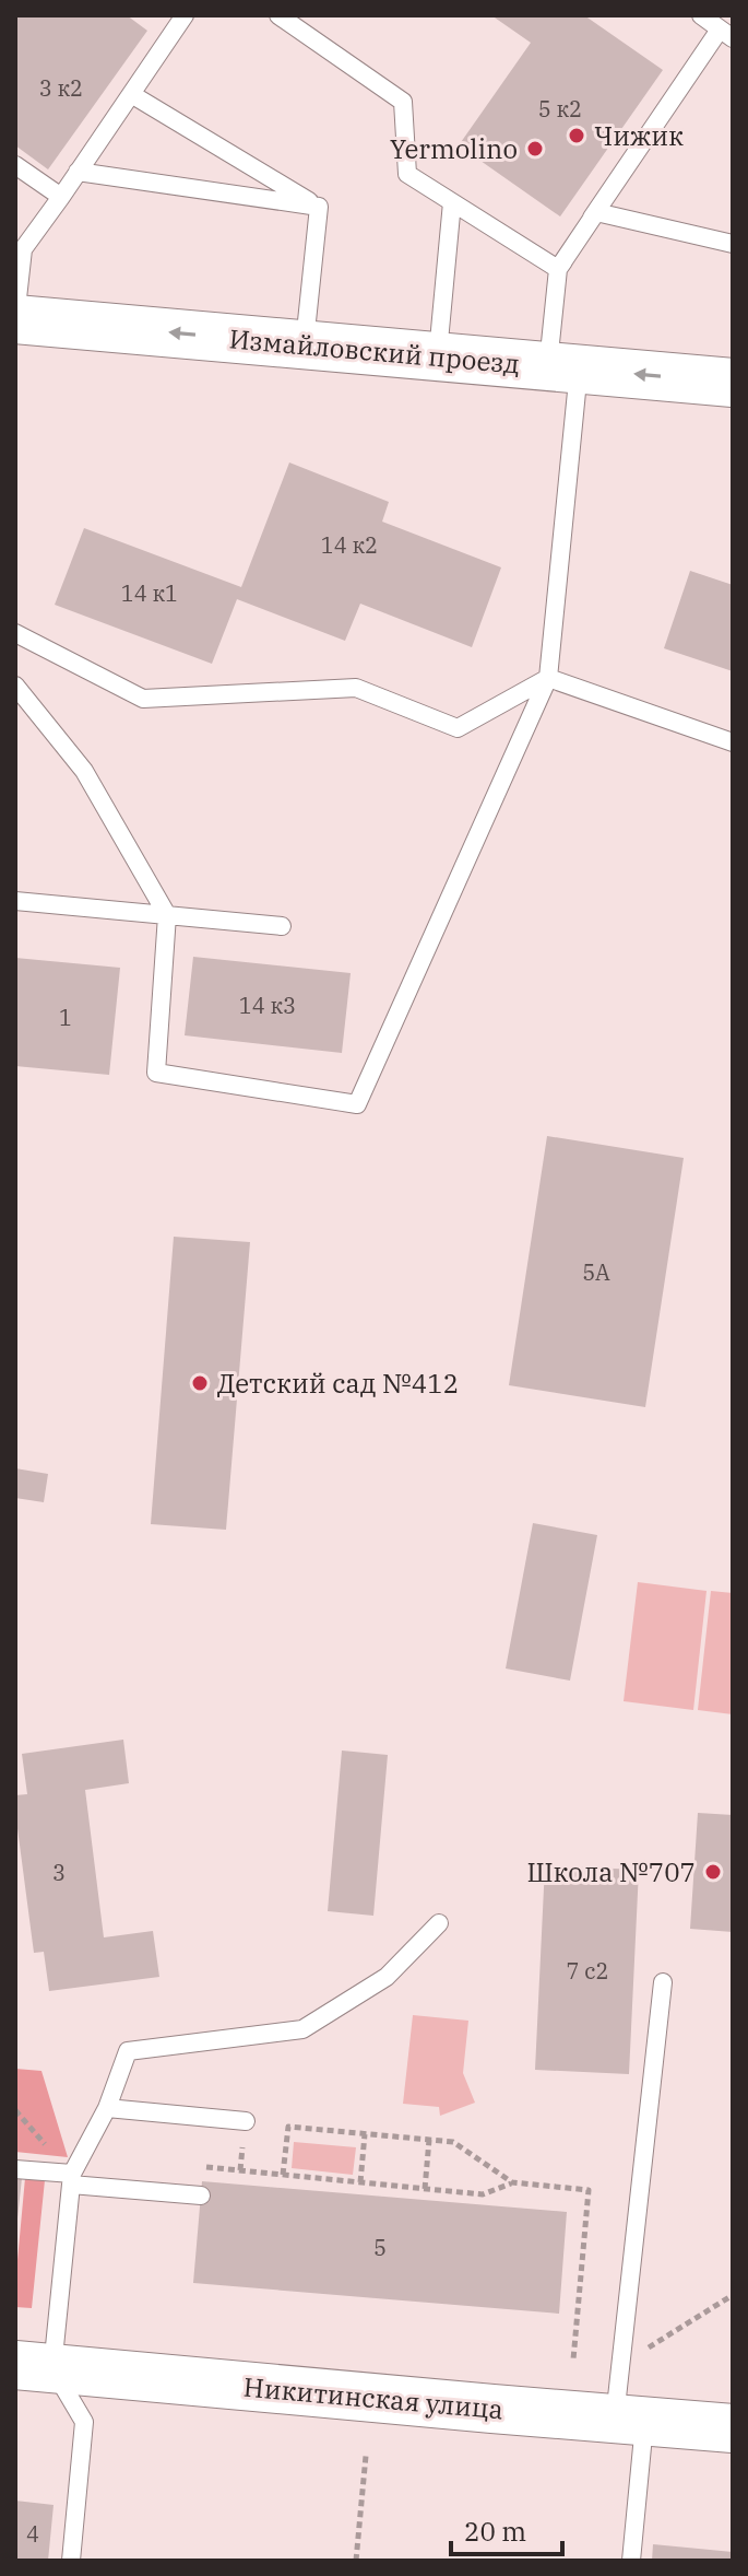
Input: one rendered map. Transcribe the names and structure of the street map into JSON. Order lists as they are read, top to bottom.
{
  "streets": {
    "street": ["Измайловский проезд", "Никитинская улица"]
  },
  "one_way": ["Измайловский проезд"],
  "places": [
    "Чижик",
    "Yermolino",
    "Детский сад №412",
    "Школа №707"
  ],
  "house_numbers": [
    "3 к2",
    "5 к2",
    "14 к2",
    "14 к1",
    "14 к3",
    "1",
    "5А",
    "3",
    "7 с2",
    "5",
    "4"
  ],
  "scale_bar": "20 m"
}
